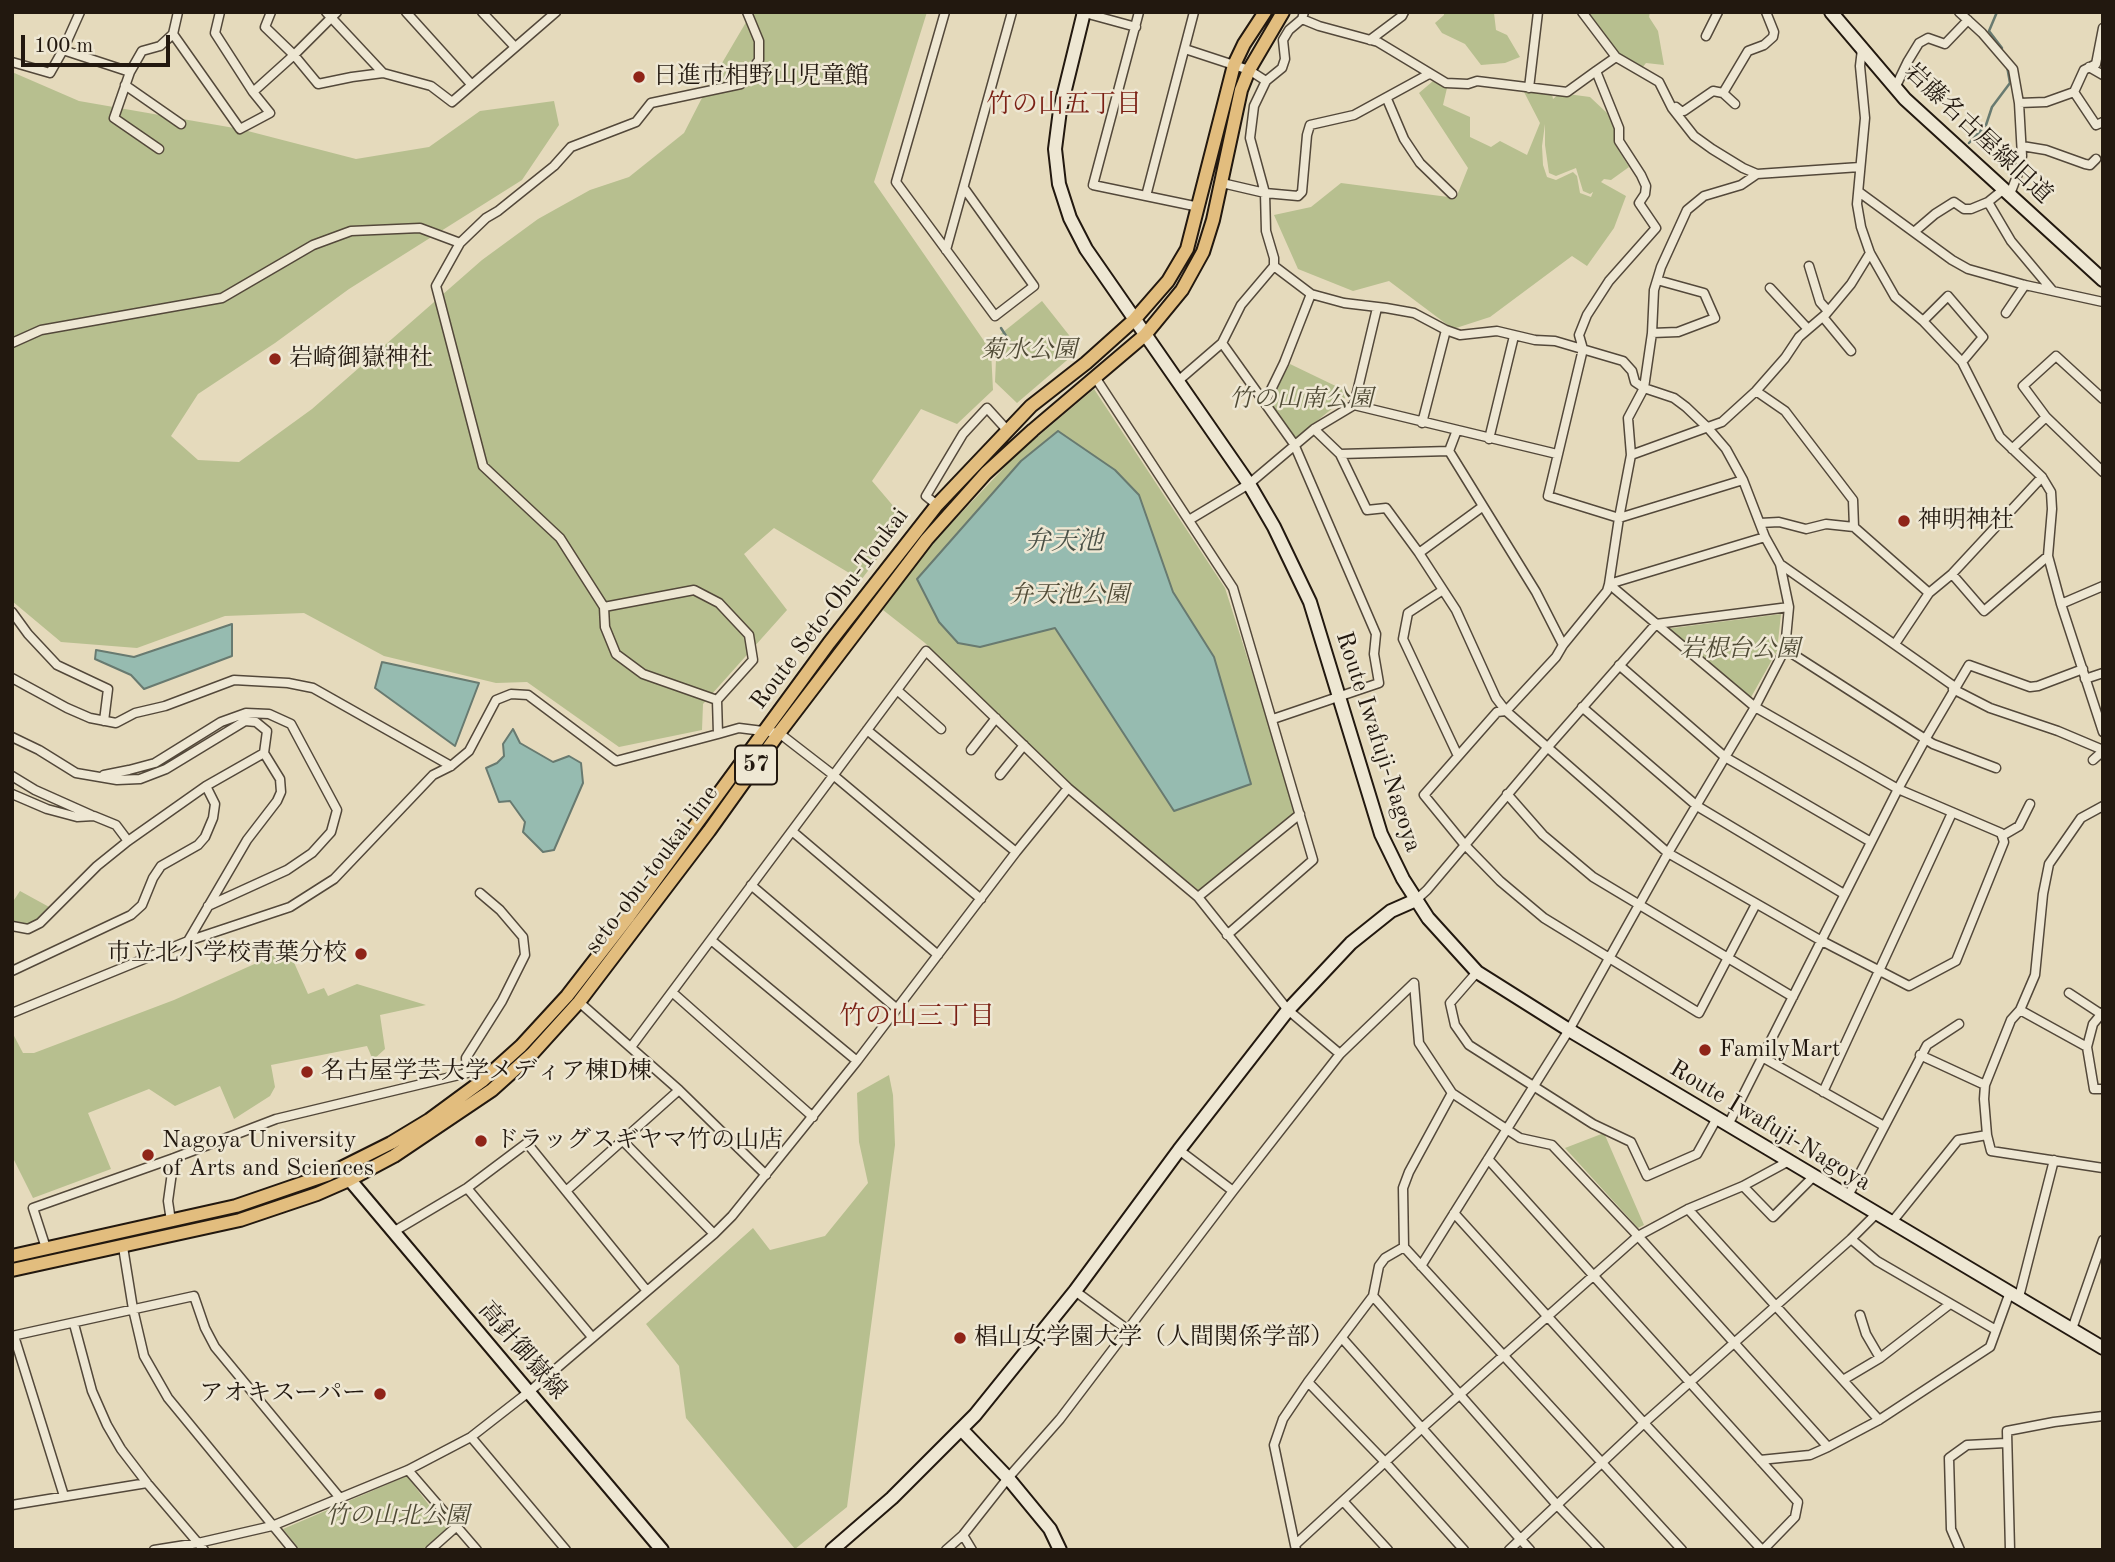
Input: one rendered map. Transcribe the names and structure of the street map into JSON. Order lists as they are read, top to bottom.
{
  "streets": {
    "main road": ["Route Seto-Obu-Toukai", "57", "seto-obu-toukai line"],
    "street": ["岩藤名古屋線旧道", "Route Iwafuji-Nagoya", "高針御嶽線"]
  },
  "crossings": [
    ["Route Seto-Obu-Toukai", "Route Iwafuji-Nagoya"],
    ["Route Seto-Obu-Toukai", "高針御嶽線"],
    ["Route Iwafuji-Nagoya", "seto-obu-toukai line"],
    ["seto-obu-toukai line", "高針御嶽線"]
  ],
  "districts": ["竹の山五丁目", "竹の山三丁目"],
  "water": ["弁天池"],
  "parks": [
    "菊水公園",
    "竹の山南公園",
    "弁天池公園",
    "岩根台公園",
    "竹の山北公園"
  ],
  "places": [
    "日進市相野山児童館",
    "岩崎御嶽神社",
    "神明神社",
    "市立北小学校青葉分校",
    "FamilyMart",
    "名古屋学芸大学メディア棟D棟",
    "ドラッグスギヤマ竹の山店",
    "Nagoya University of Arts and Sciences",
    "椙山女学園大学（人間関係学部）",
    "アオキスーパー"
  ],
  "scale_bar": "100 m"
}
